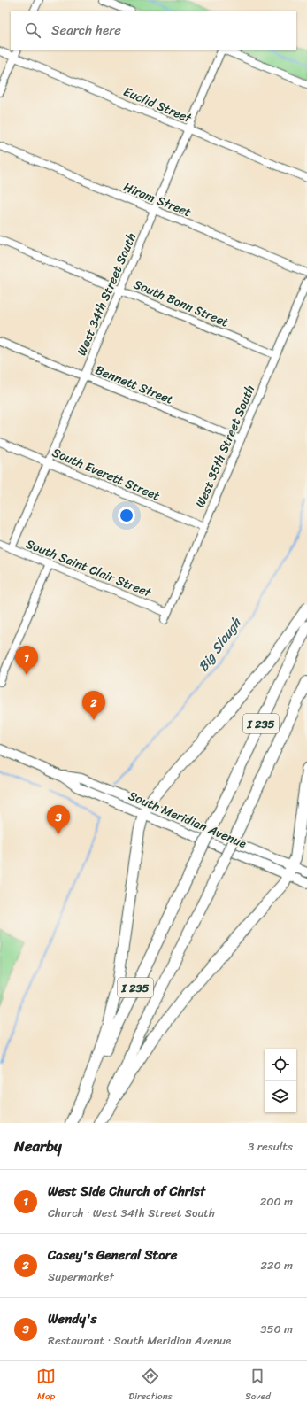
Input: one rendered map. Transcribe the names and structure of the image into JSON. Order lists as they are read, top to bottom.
{
  "streets": {
    "highway": ["I 235"],
    "main road": ["South Meridian Avenue"],
    "street": [
      "Euclid Street",
      "Hiram Street",
      "West 34th Street South",
      "South Bonn Street",
      "Bennett Street",
      "West 35th Street South",
      "South Everett Street",
      "South Saint Clair Street"
    ]
  },
  "crossings": [
    ["Euclid Street", "West 34th Street South"],
    ["Hiram Street", "West 34th Street South"],
    ["West 34th Street South", "South Bonn Street"],
    ["West 34th Street South", "Bennett Street"],
    ["West 34th Street South", "South Everett Street"],
    ["West 34th Street South", "South Saint Clair Street"],
    ["South Bonn Street", "West 35th Street South"],
    ["Bennett Street", "West 35th Street South"],
    ["West 35th Street South", "South Everett Street"],
    ["West 35th Street South", "South Saint Clair Street"]
  ],
  "water": ["Big Slough"],
  "page": {
    "search": "Search here",
    "pins": ["1", "2", "3"],
    "heading": ["Nearby", "3 results"],
    "list": [
      {
        "mark": "1",
        "name": "West Side Church of Christ",
        "note": "Church · West 34th Street South",
        "value": "200 m"
      },
      {
        "mark": "2",
        "name": "Casey's General Store",
        "note": "Supermarket",
        "value": "220 m"
      },
      {
        "mark": "3",
        "name": "Wendy's",
        "note": "Restaurant · South Meridian Avenue",
        "value": "350 m"
      }
    ],
    "nav": ["Map", "Directions", "Saved"]
  }
}
